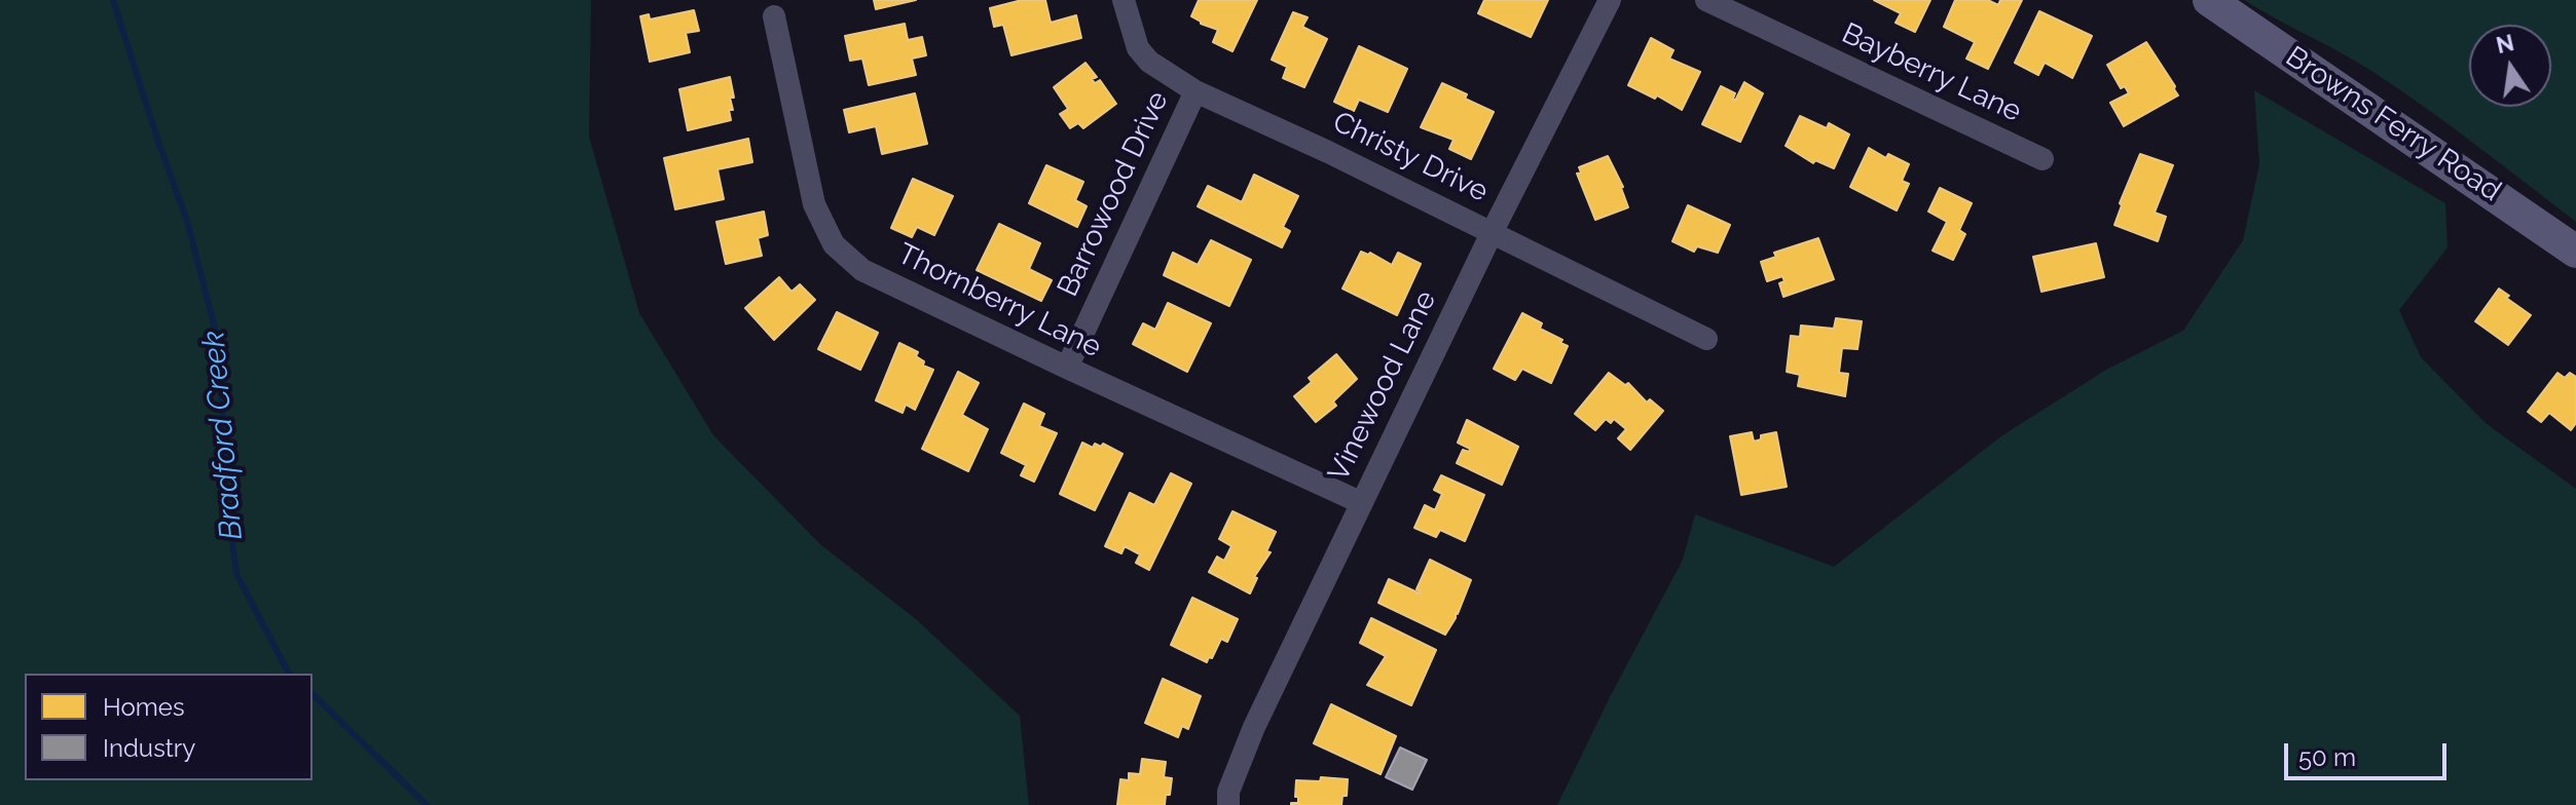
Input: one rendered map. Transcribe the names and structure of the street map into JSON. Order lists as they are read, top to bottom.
{
  "streets": {
    "street": [
      "Bayberry Lane",
      "Browns Ferry Road",
      "Christy Drive",
      "Barrowood Drive",
      "Thornberry Lane",
      "Vinewood Lane"
    ]
  },
  "crossings": [
    ["Christy Drive", "Barrowood Drive"],
    ["Christy Drive", "Vinewood Lane"],
    ["Barrowood Drive", "Thornberry Lane"],
    ["Thornberry Lane", "Vinewood Lane"]
  ],
  "water": ["Bradford Creek"],
  "legend": ["Homes", "Industry"],
  "scale_bar": "50 m",
  "north": "top"
}
